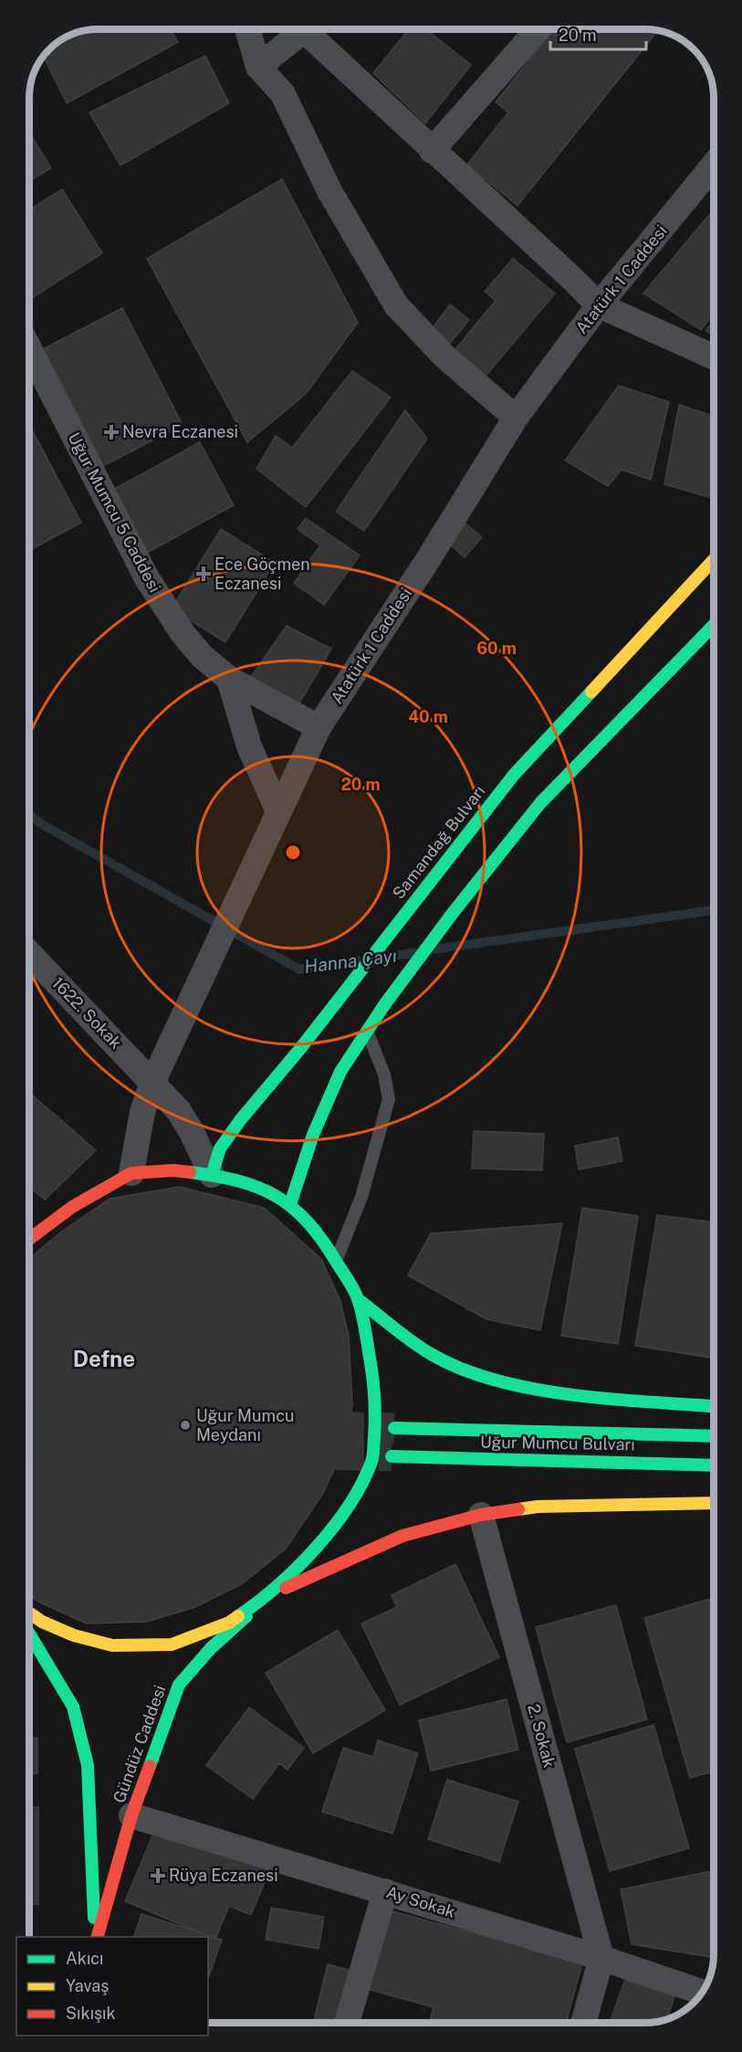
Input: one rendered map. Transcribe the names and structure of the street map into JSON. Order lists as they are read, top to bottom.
{
  "streets": {
    "main road": ["Samandağ Bulvarı", "Uğur Mumcu Bulvarı", "Gündüz Caddesi"],
    "street": [
      "Atatürk 1 Caddesi",
      "Uğur Mumcu 5 Caddesi",
      "1622. Sokak",
      "2. Sokak",
      "Ay Sokak"
    ]
  },
  "crossings": [
    ["Atatürk 1 Caddesi", "Uğur Mumcu 5 Caddesi"],
    ["Atatürk 1 Caddesi", "1622. Sokak"],
    ["2. Sokak", "Ay Sokak"],
    ["Gündüz Caddesi", "Ay Sokak"]
  ],
  "districts": ["Defne"],
  "water": ["Hanna Çayı"],
  "places": {
    "health": ["Nevra Eczanesi", "Ece Göçmen Eczanesi", "Rüya Eczanesi"],
    "other": ["Uğur Mumcu Meydanı"]
  },
  "legend": ["Akıcı", "Yavaş", "Sıkışık"],
  "scale_bar": "20 m",
  "rings": ["60 m", "40 m", "20 m"]
}
